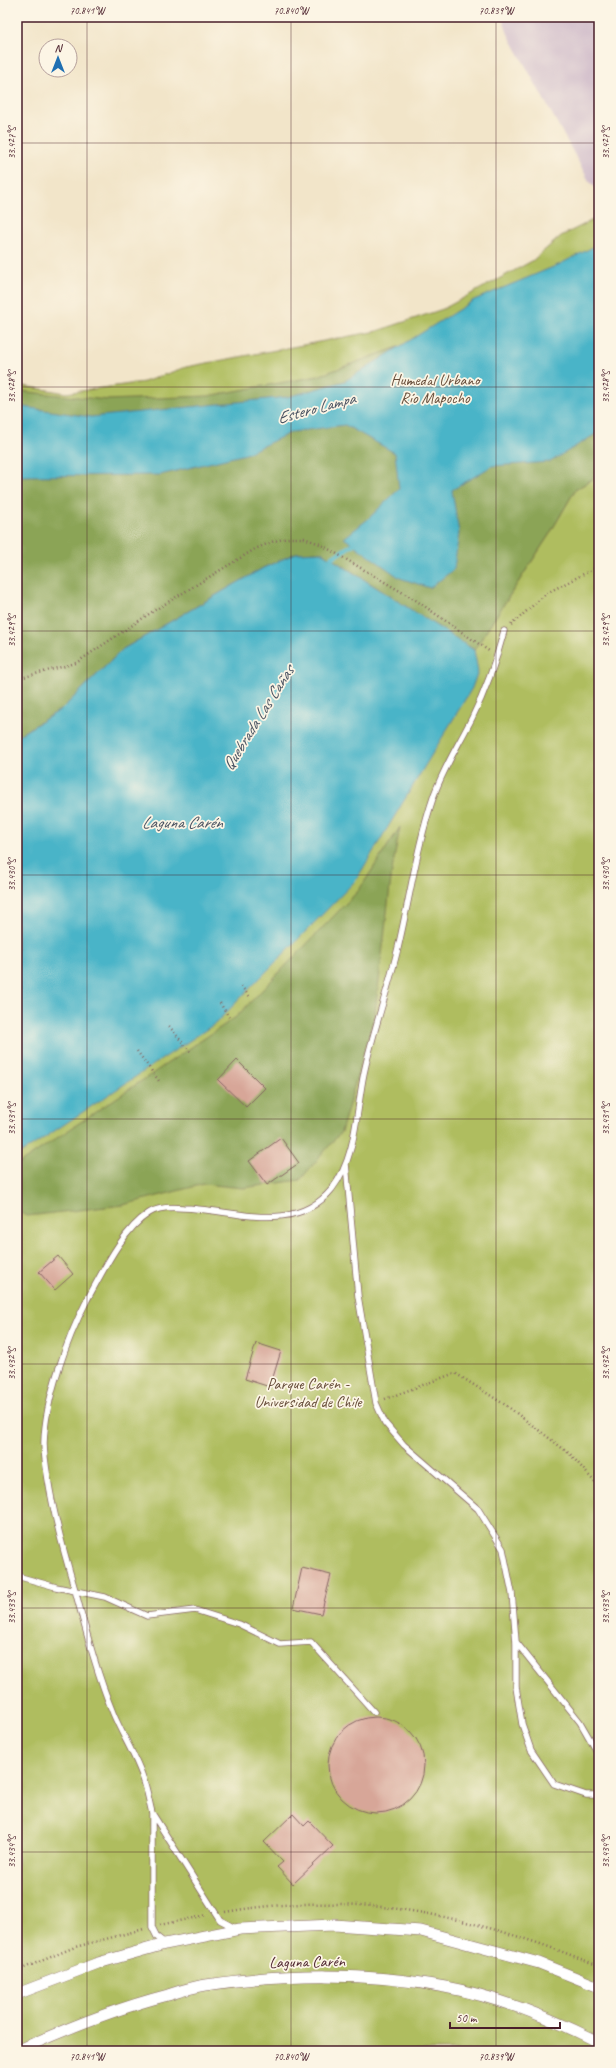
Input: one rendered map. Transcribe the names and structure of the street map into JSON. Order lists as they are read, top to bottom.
{
  "streets": {
    "street": ["Laguna Carén"]
  },
  "water": ["Estero Lampa", "Quebrada Las Cañas", "Laguna Carén"],
  "parks": ["Humedal Urbano Río Mapocho", "Parque Carén - Universidad de Chile"],
  "scale_bar": "50 m",
  "north": "top",
  "coordinates": [
    "70.841°W",
    "70.840°W",
    "70.839°W",
    "33.427°S",
    "33.428°S",
    "33.429°S",
    "33.430°S",
    "33.431°S",
    "33.432°S",
    "33.433°S",
    "33.434°S"
  ]
}
